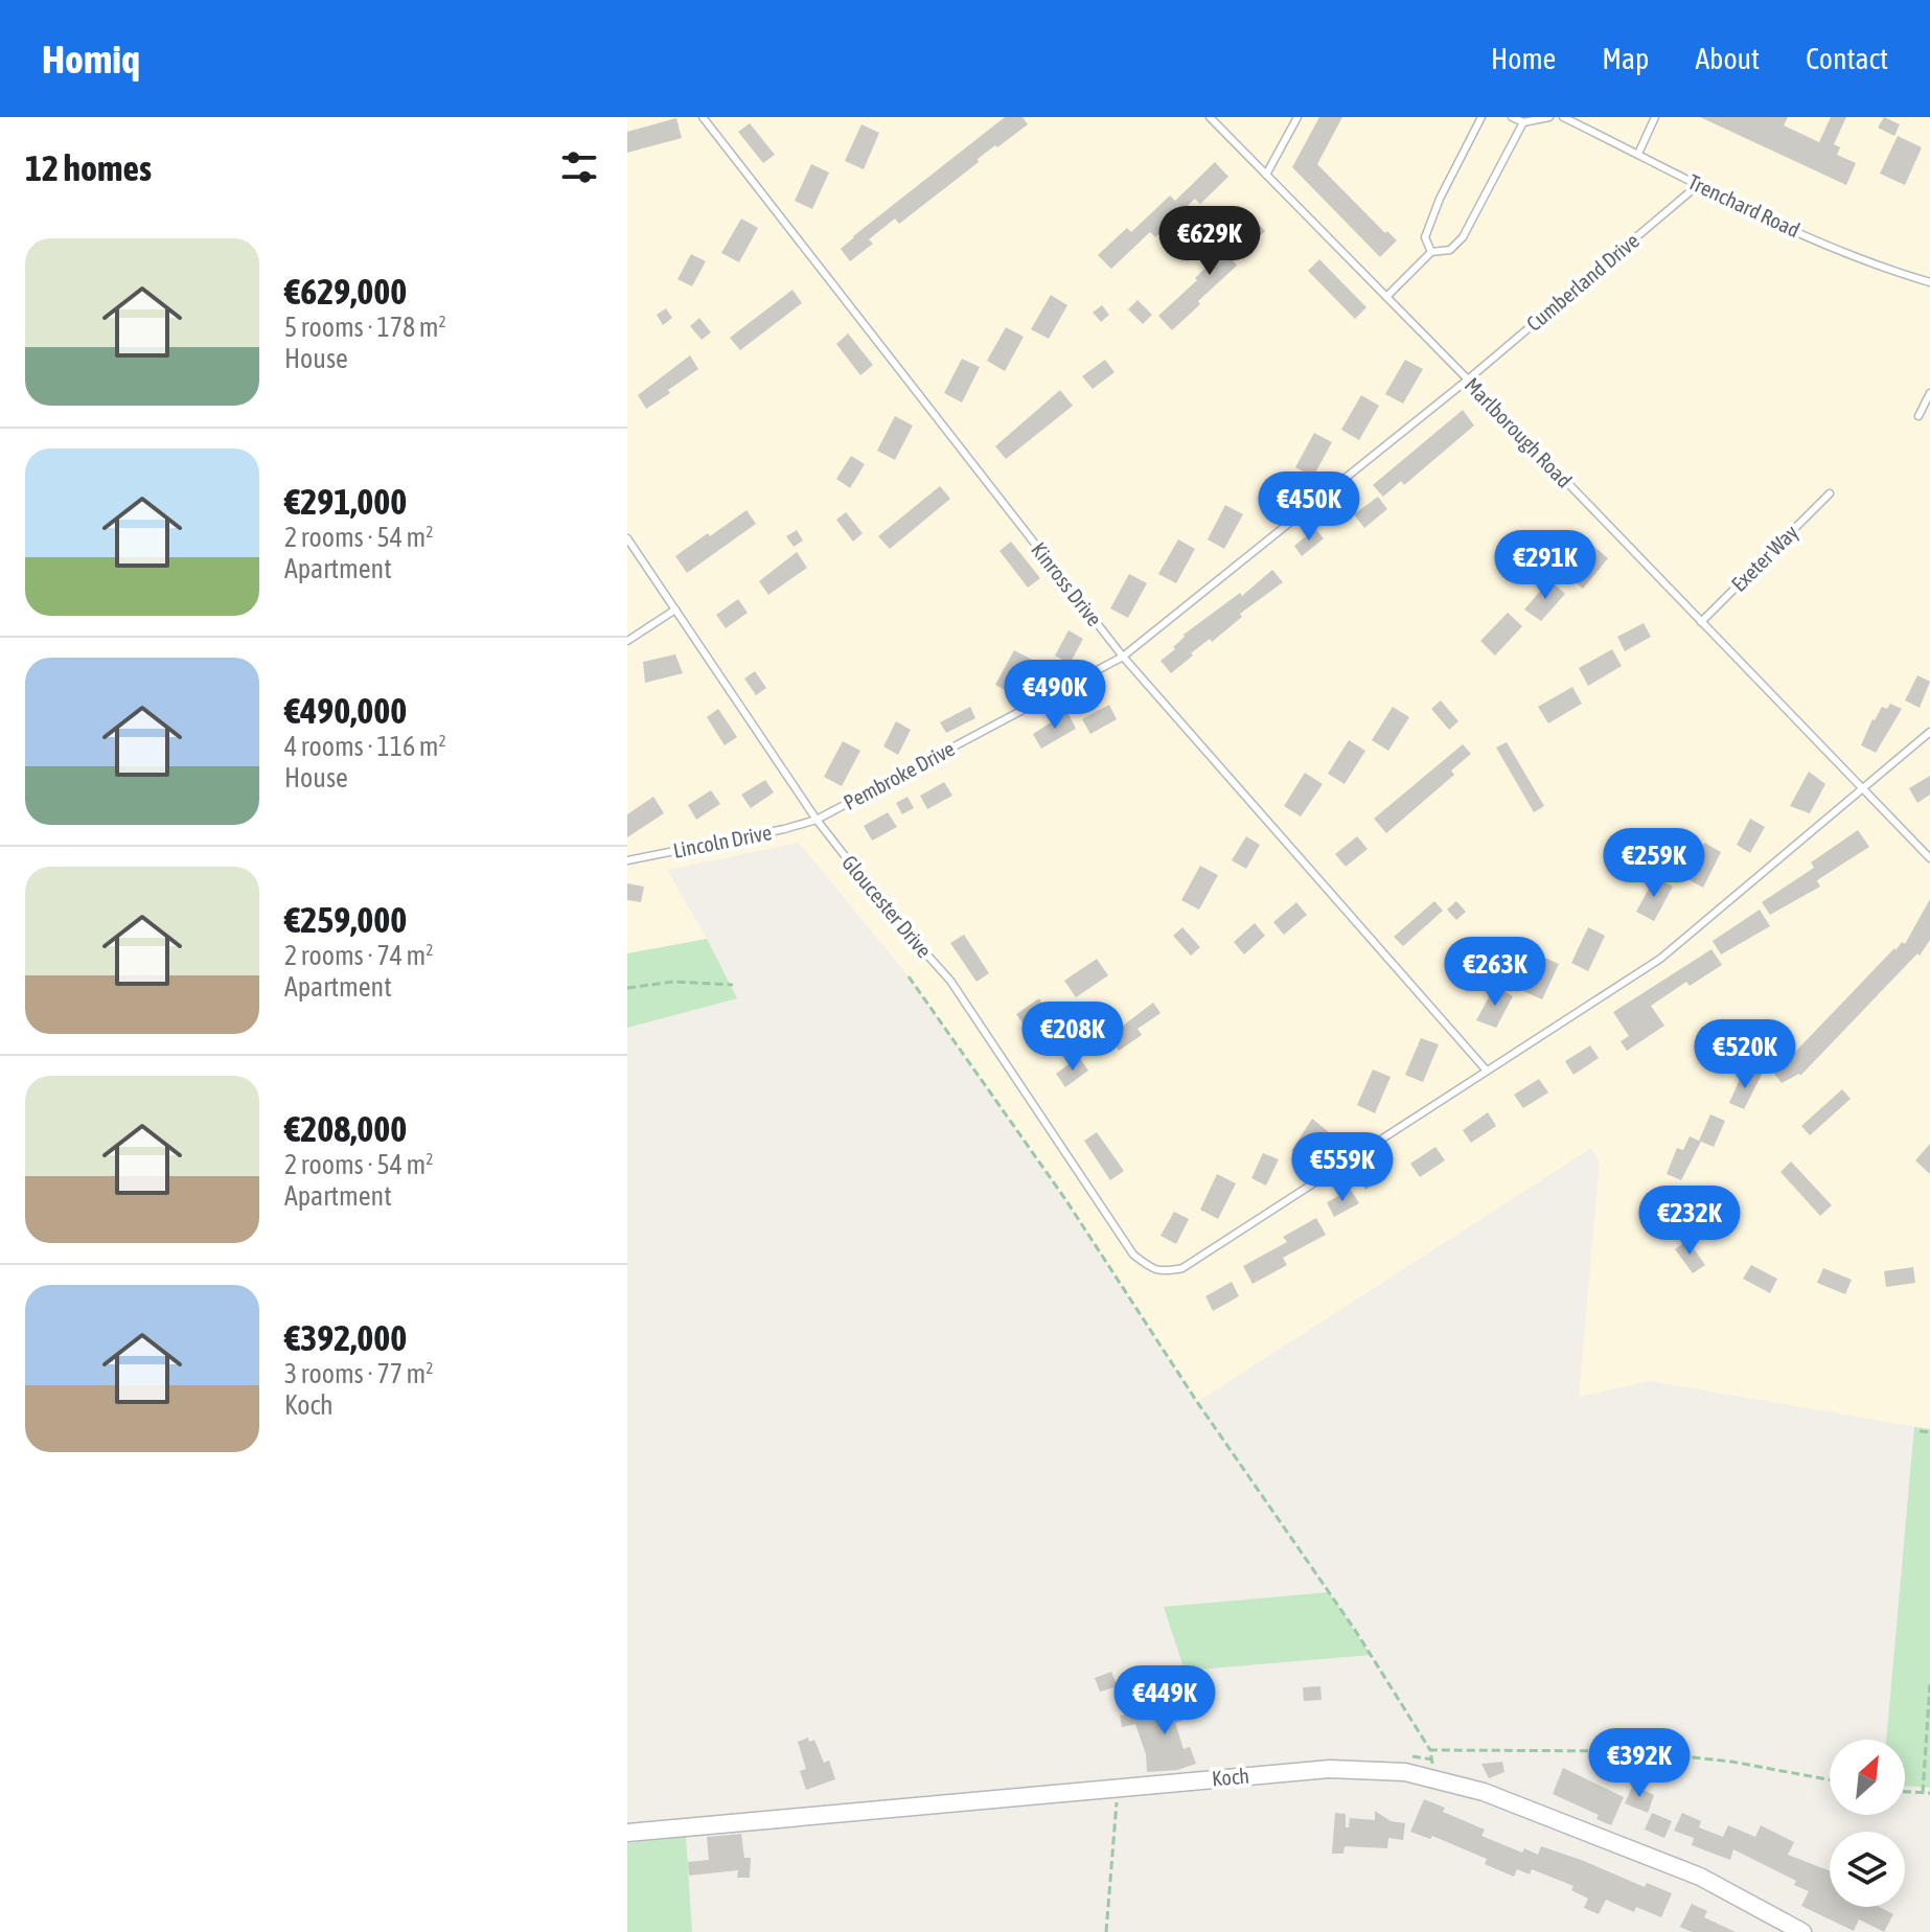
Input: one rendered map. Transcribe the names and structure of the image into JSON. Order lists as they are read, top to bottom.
{
  "streets": {
    "street": ["Koch"],
    "lane": [
      "Trenchard Road",
      "Cumberland Drive",
      "Marlborough Road",
      "Exeter Way",
      "Kinross Drive",
      "Pembroke Drive",
      "Lincoln Drive",
      "Gloucester Drive"
    ]
  },
  "crossings": [
    ["Trenchard Road", "Cumberland Drive"],
    ["Cumberland Drive", "Marlborough Road"],
    ["Cumberland Drive", "Pembroke Drive"],
    ["Marlborough Road", "Exeter Way"],
    ["Marlborough Road", "Pembroke Drive"],
    ["Kinross Drive", "Pembroke Drive"],
    ["Kinross Drive", "Gloucester Drive"],
    ["Pembroke Drive", "Lincoln Drive"],
    ["Pembroke Drive", "Gloucester Drive"],
    ["Lincoln Drive", "Gloucester Drive"]
  ],
  "north": "top right",
  "page": {
    "header": "Homiq",
    "nav": [
      "Home",
      "Map",
      "About",
      "Contact"
    ],
    "heading": "12 homes",
    "price": [
      "€629K",
      "€450K",
      "€291K",
      "€490K",
      "€259K",
      "€263K",
      "€208K",
      "€520K",
      "€559K",
      "€232K",
      "€449K",
      "€392K"
    ],
    "list": [
      {
        "name": "€629,000",
        "note": "5 rooms · 178 m² · House"
      },
      {
        "name": "€291,000",
        "note": "2 rooms · 54 m² · Apartment"
      },
      {
        "name": "€490,000",
        "note": "4 rooms · 116 m² · House"
      },
      {
        "name": "€259,000",
        "note": "2 rooms · 74 m² · Apartment"
      },
      {
        "name": "€208,000",
        "note": "2 rooms · 54 m² · Apartment"
      },
      {
        "name": "€392,000",
        "note": "3 rooms · 77 m² · Koch"
      }
    ]
  }
}
